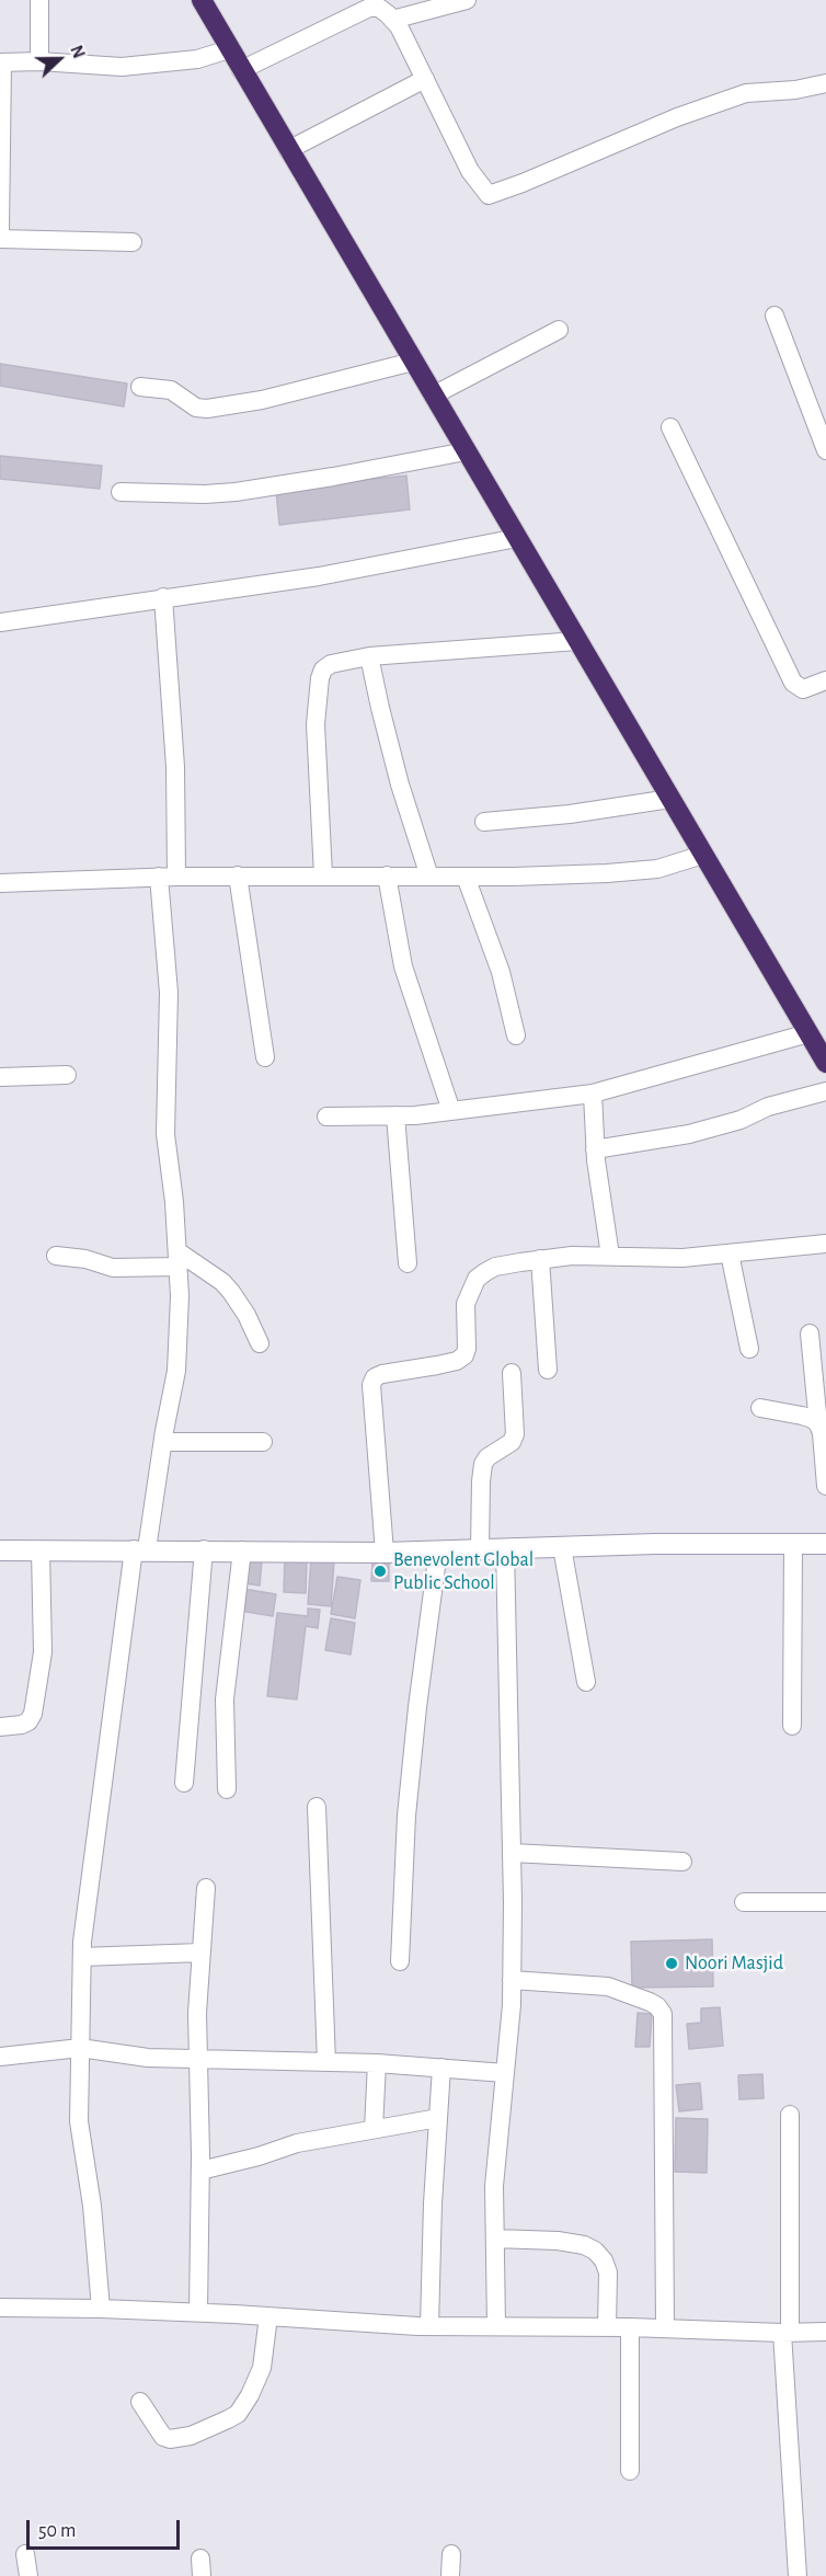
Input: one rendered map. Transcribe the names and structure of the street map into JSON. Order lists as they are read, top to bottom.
{
  "places": ["Benevolent Global Public School", "Noori Masjid"],
  "scale_bar": "50 m",
  "north": "right"
}
